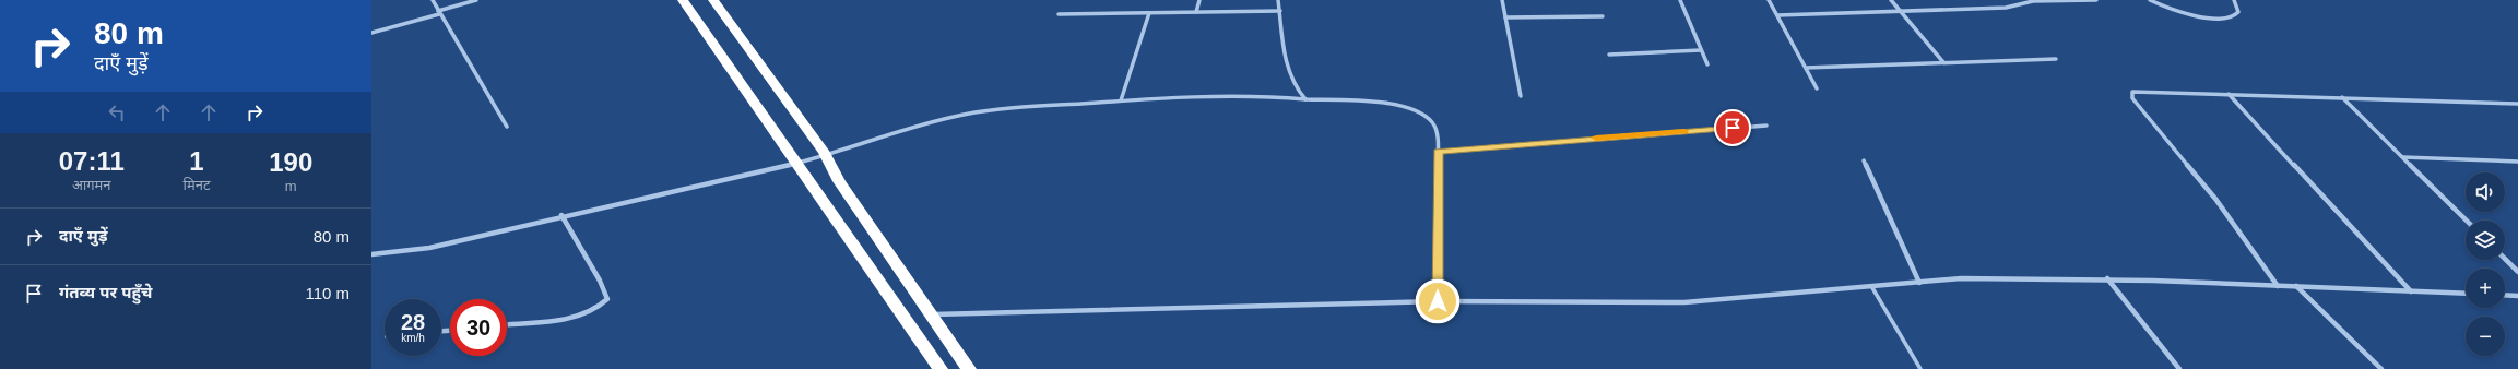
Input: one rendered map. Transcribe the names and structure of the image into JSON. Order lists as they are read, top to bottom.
{
  "page": {
    "turn": ["80 m", "दाएँ मुड़ें"],
    "eta": [
      "07:11",
      "आगमन",
      "1",
      "मिनट",
      "190",
      "m"
    ],
    "map_buttons": ["+", "−"],
    "list": [
      {
        "name": "दाएँ मुड़ें",
        "value": "80 m"
      },
      {
        "name": "गंतव्य पर पहुँचे",
        "value": "110 m"
      }
    ],
    "speed": "28 km/h",
    "limit": "30"
  }
}
